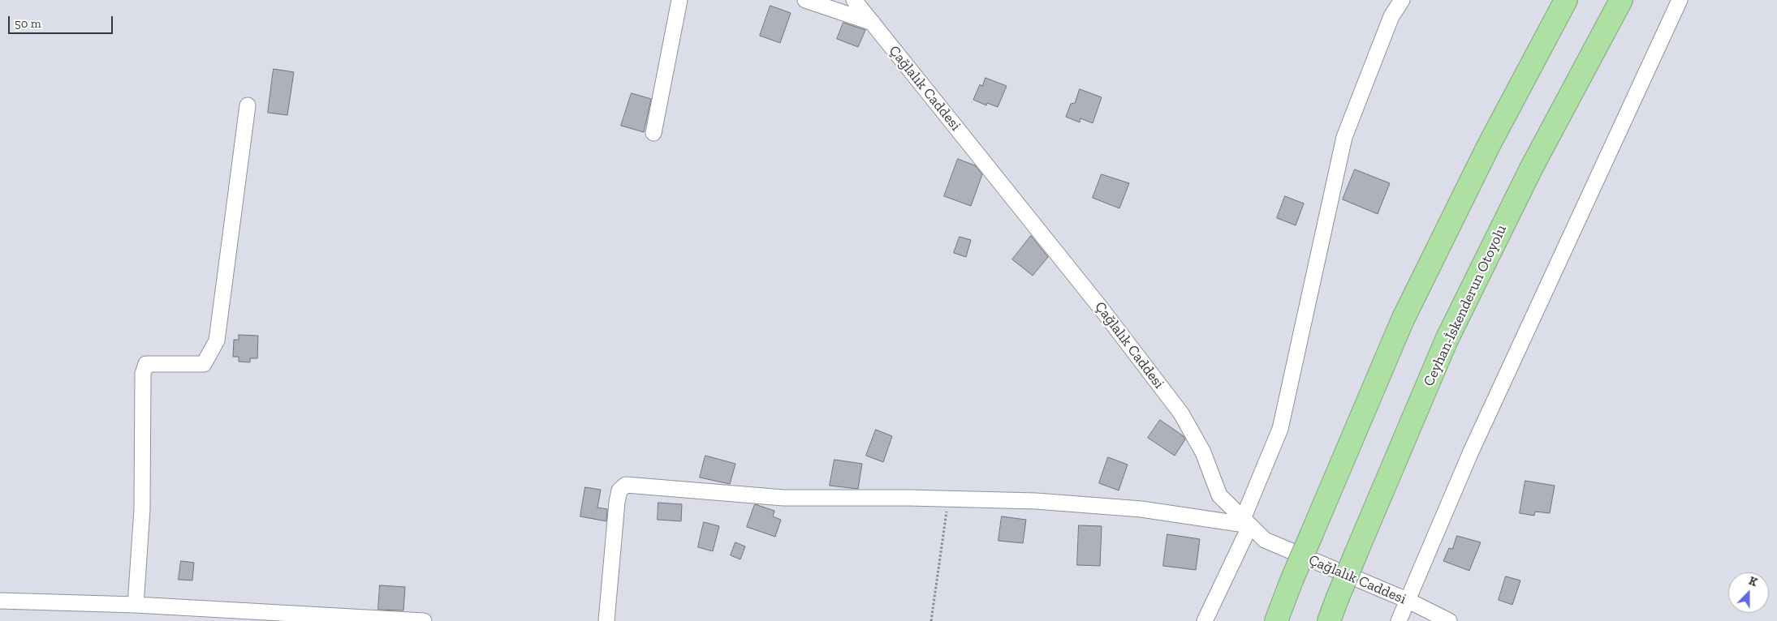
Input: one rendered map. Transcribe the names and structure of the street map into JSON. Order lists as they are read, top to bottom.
{
  "streets": {
    "highway": ["Ceyhan-İskenderun Otoyolu"],
    "street": ["Çağlalık Caddesi"]
  },
  "scale_bar": "50 m",
  "north": "top"
}
